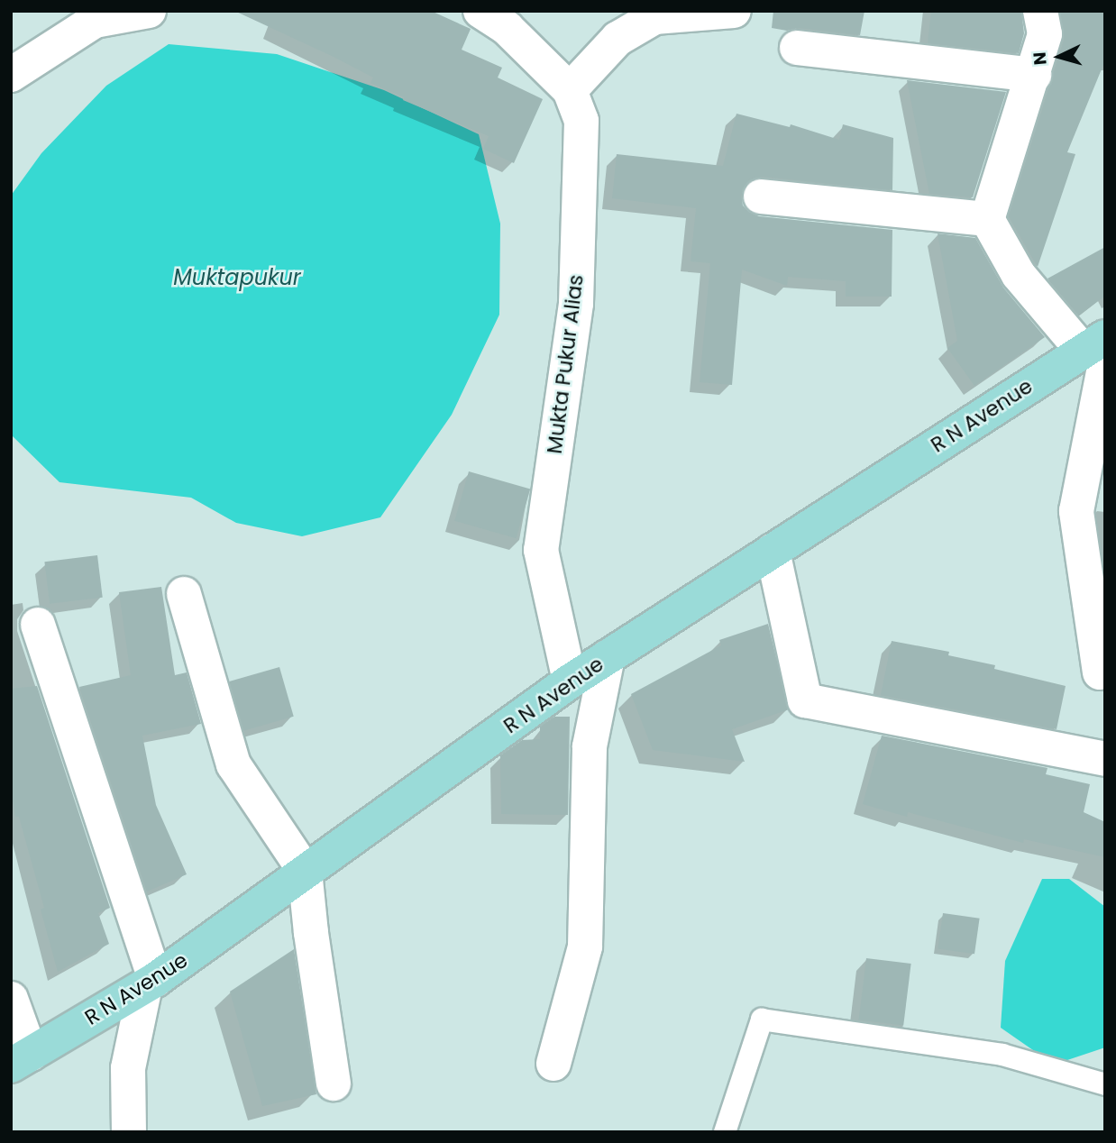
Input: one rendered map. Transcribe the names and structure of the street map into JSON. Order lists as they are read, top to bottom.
{
  "streets": {
    "main road": ["R N Avenue"],
    "street": ["Mukta Pukur Alias"]
  },
  "crossings": [
    ["Mukta Pukur Alias", "R N Avenue"]
  ],
  "water": ["Muktapukur"],
  "north": "left"
}
